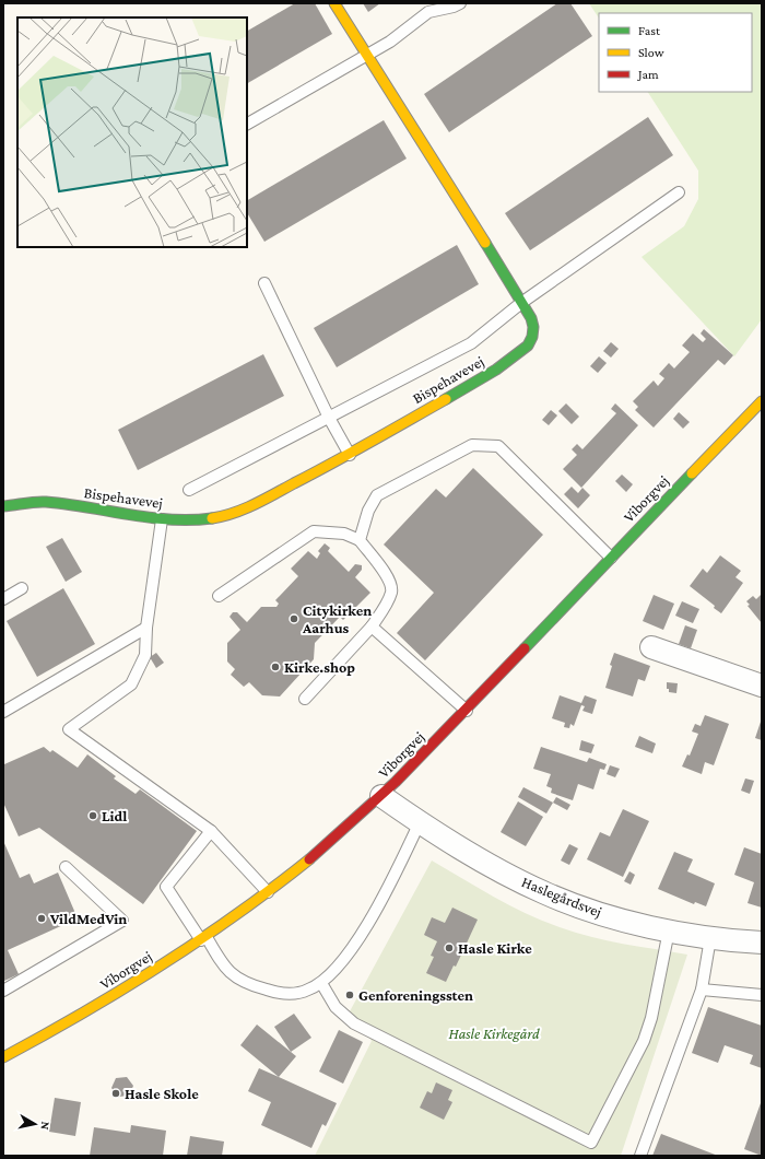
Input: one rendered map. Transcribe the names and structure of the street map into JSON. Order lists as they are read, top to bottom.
{
  "streets": {
    "street": ["Bispehavevej", "Viborgvej", "Haslegårdsvej"]
  },
  "crossings": [
    ["Viborgvej", "Haslegårdsvej"]
  ],
  "parks": ["Hasle Kirkegård"],
  "places": [
    "Citykirken Aarhus",
    "Kirke.shop",
    "Lidl",
    "VildMedVin",
    "Hasle Kirke",
    "Genforeningssten",
    "Hasle Skole"
  ],
  "legend": ["Fast", "Slow", "Jam"],
  "north": "right"
}
